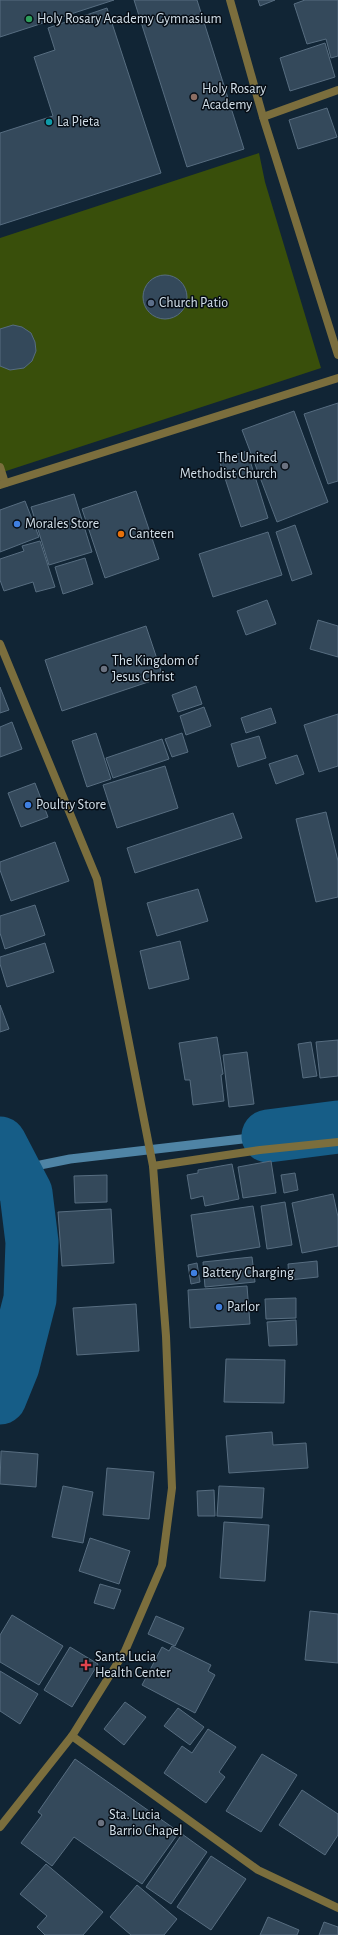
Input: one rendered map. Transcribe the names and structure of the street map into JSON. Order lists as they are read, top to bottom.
{
  "places": {
    "other": [
      "Holy Rosary Academy Gymnasium",
      "Holy Rosary Academy",
      "La Pieta",
      "Church Patio",
      "The United Methodist Church",
      "Morales Store",
      "Canteen",
      "The Kingdom of Jesus Christ",
      "Poultry Store",
      "Battery Charging",
      "Parlor",
      "Sta. Lucia Barrio Chapel"
    ],
    "health": ["Santa Lucia Health Center"]
  }
}
